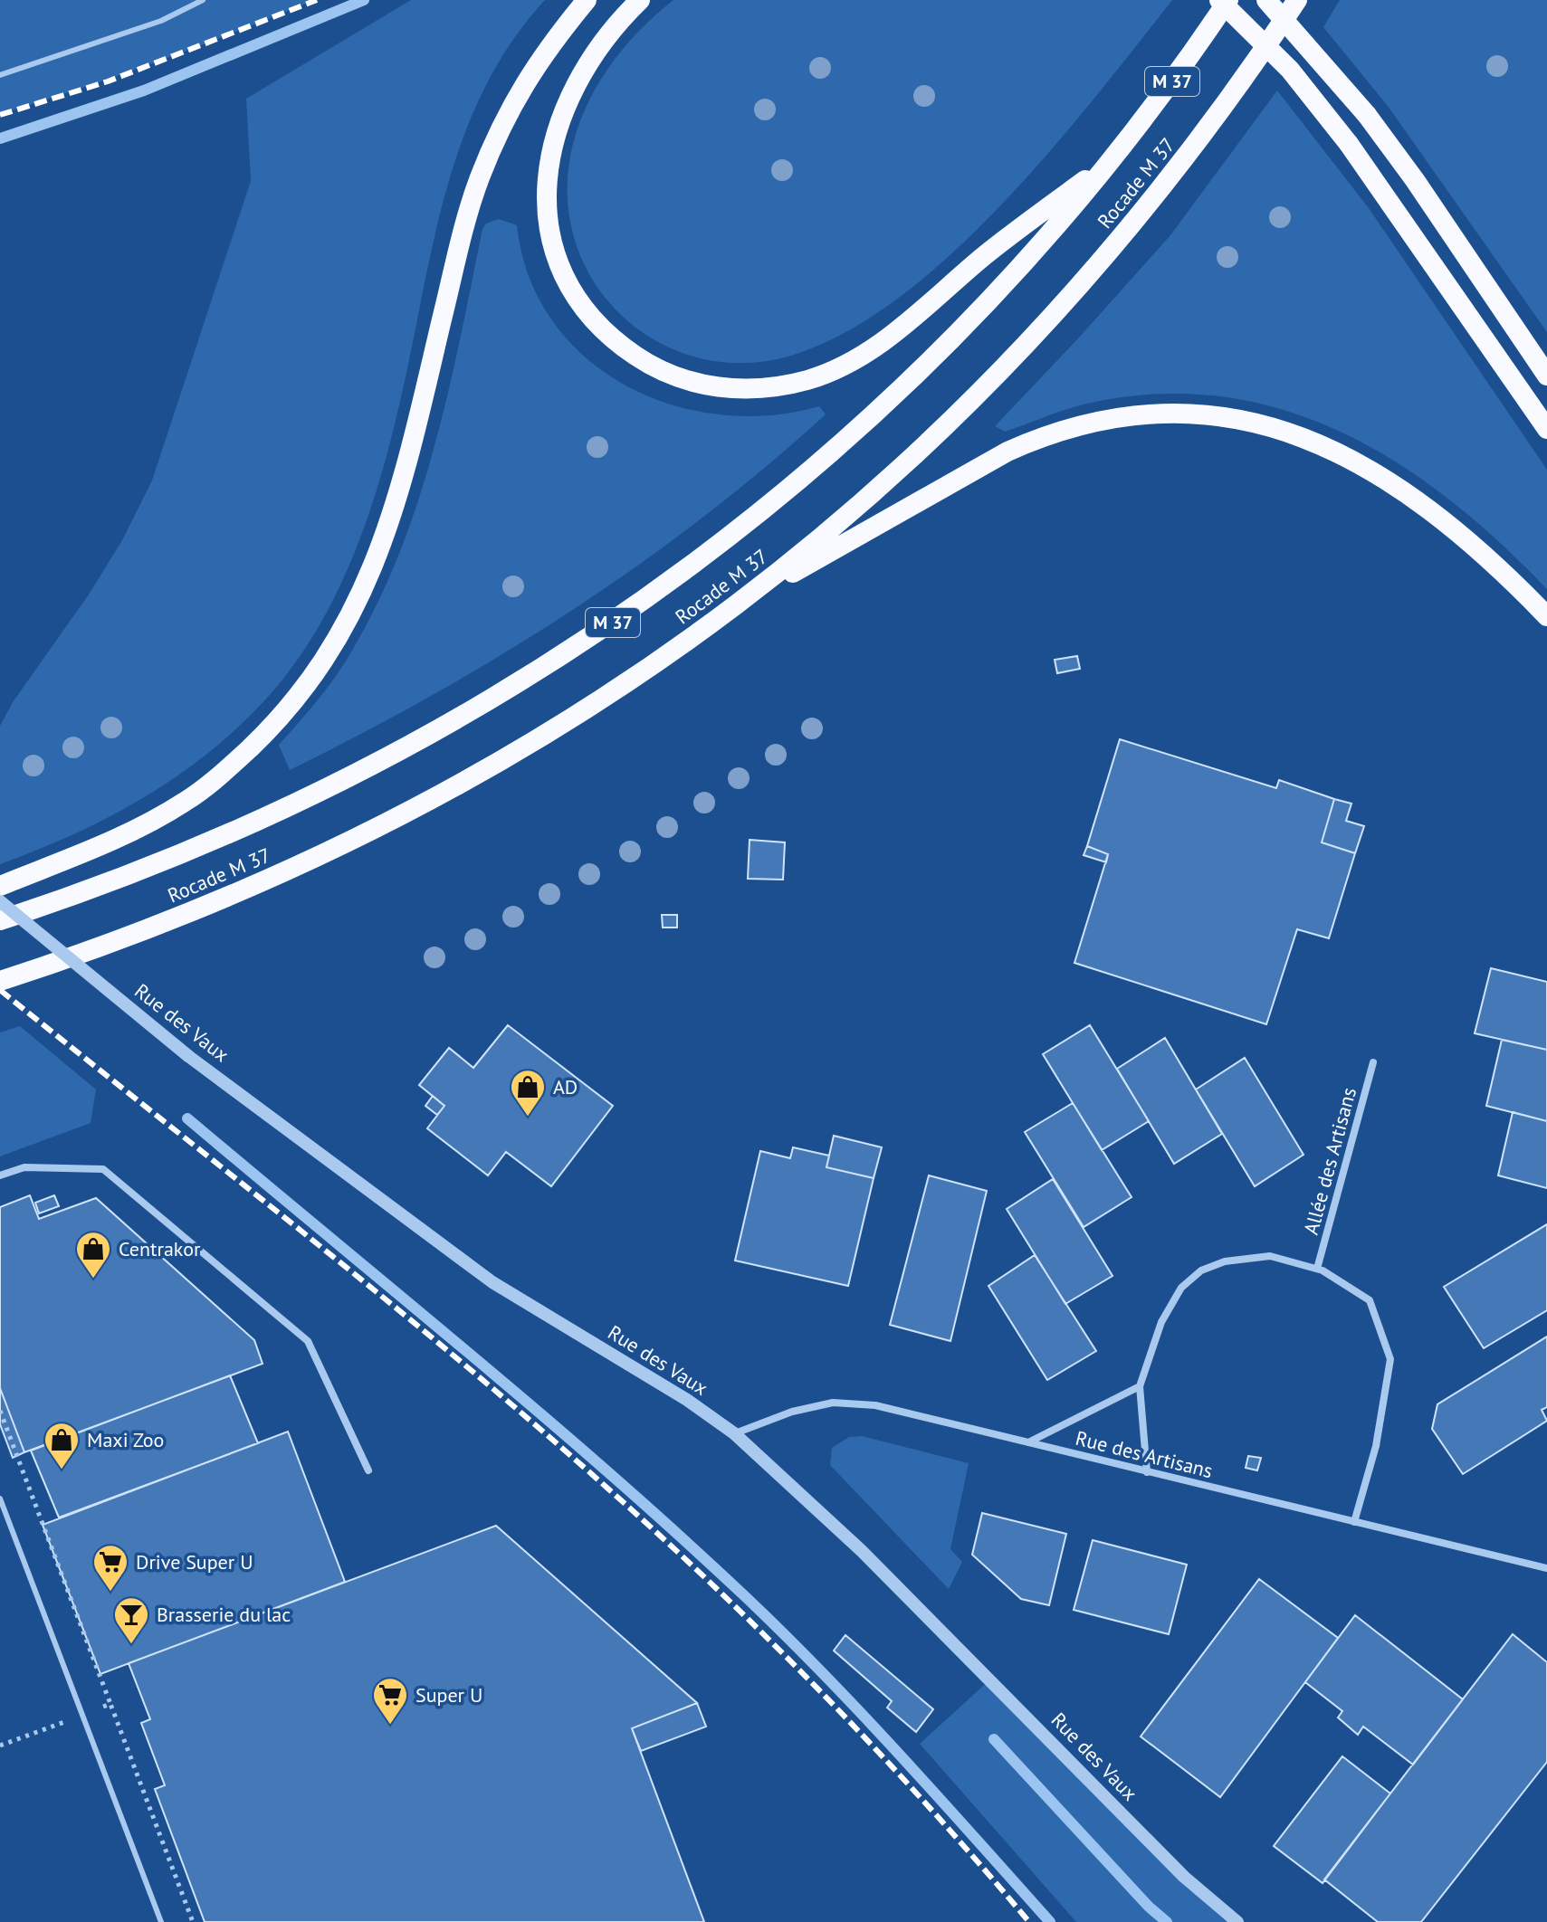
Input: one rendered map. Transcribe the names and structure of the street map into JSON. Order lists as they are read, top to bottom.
{
  "streets": {
    "highway": ["M 37", "Rocade M 37"],
    "street": ["Rue des Vaux", "Allée des Artisans", "Rue des Artisans"]
  },
  "crossings": [
    ["Rue des Vaux", "Rue des Artisans"]
  ],
  "places": {
    "shop": ["AD", "Centrakor", "Maxi Zoo"],
    "supermarket": ["Drive Super U", "Super U"],
    "bar": ["Brasserie du lac"]
  }
}
